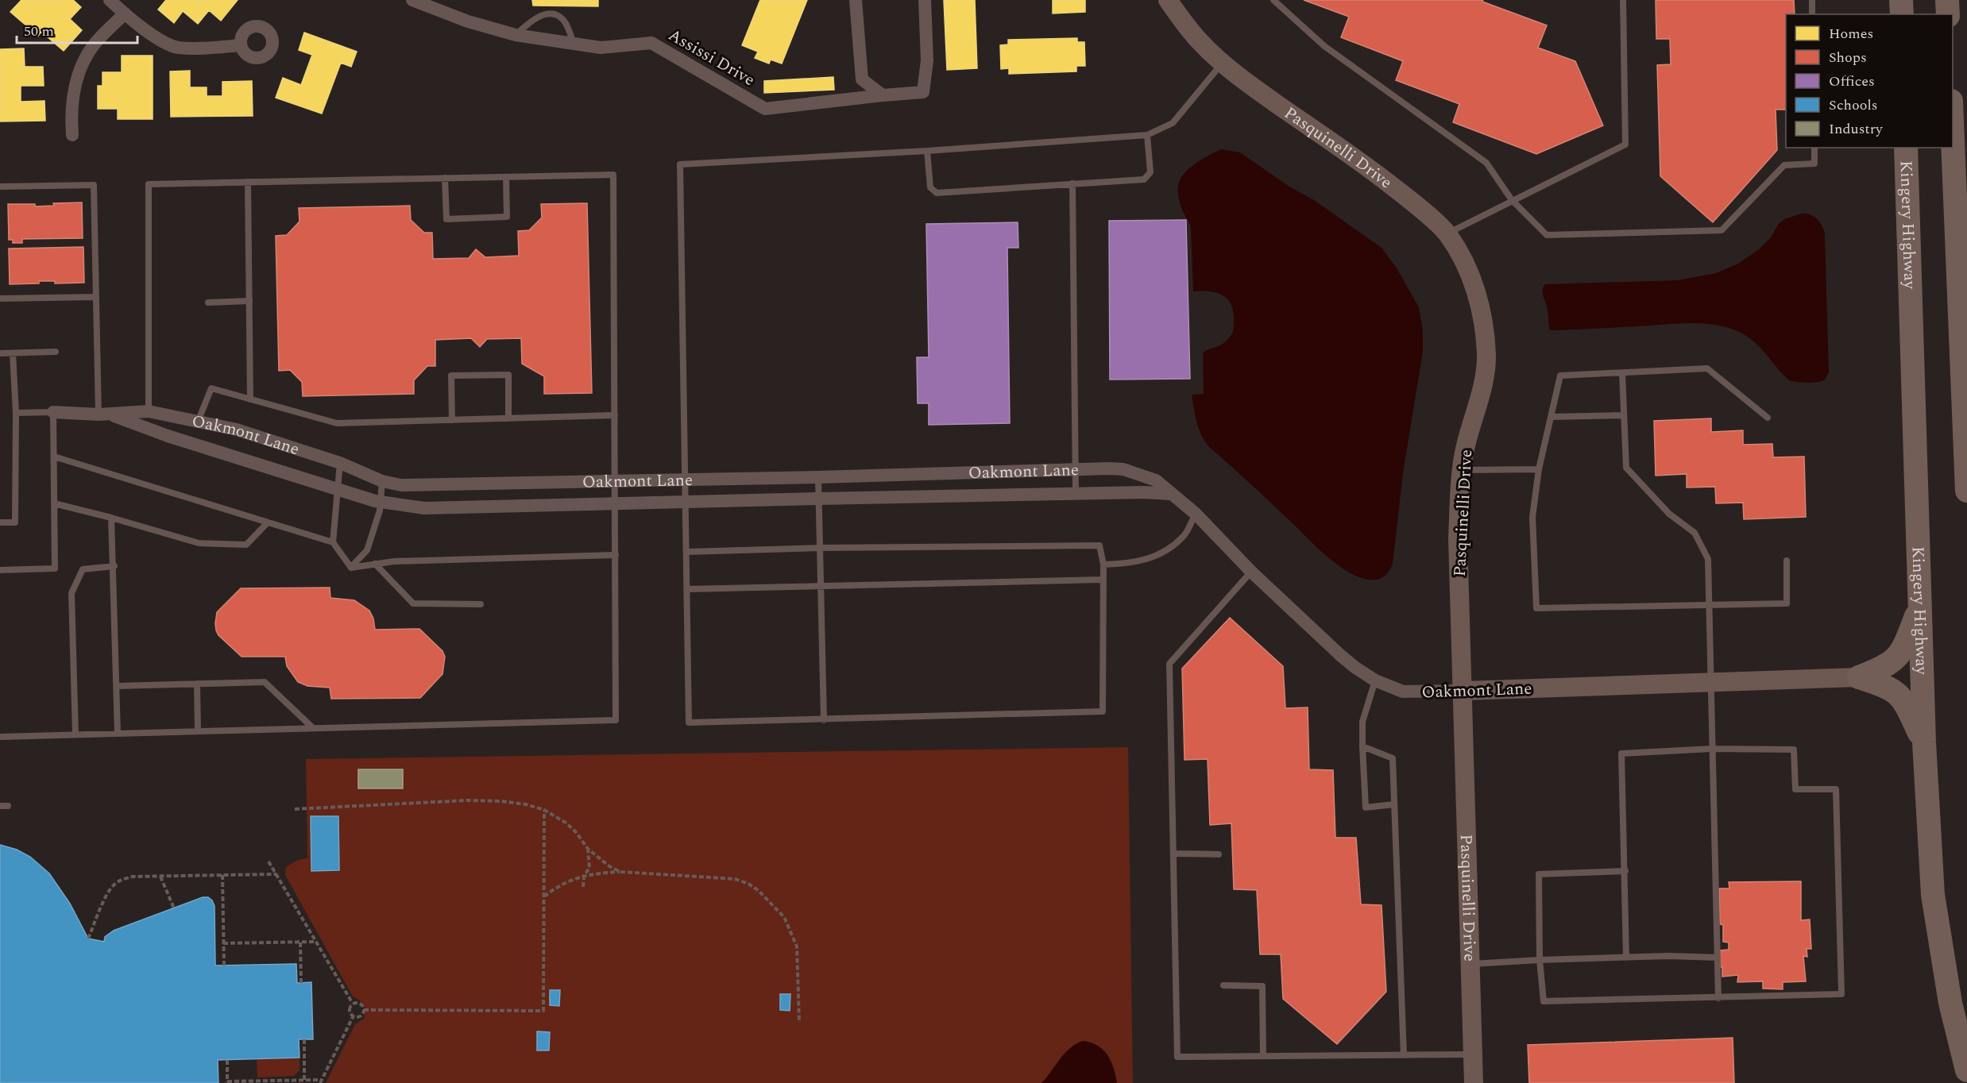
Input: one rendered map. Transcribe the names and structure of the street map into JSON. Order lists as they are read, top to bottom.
{
  "streets": {
    "highway": ["Kingery Highway"],
    "street": ["Assissi Drive", "Pasquinelli Drive", "Oakmont Lane"]
  },
  "crossings": [
    ["Pasquinelli Drive", "Oakmont Lane"]
  ],
  "legend": [
    "Homes",
    "Shops",
    "Offices",
    "Schools",
    "Industry"
  ],
  "scale_bar": "50 m"
}
